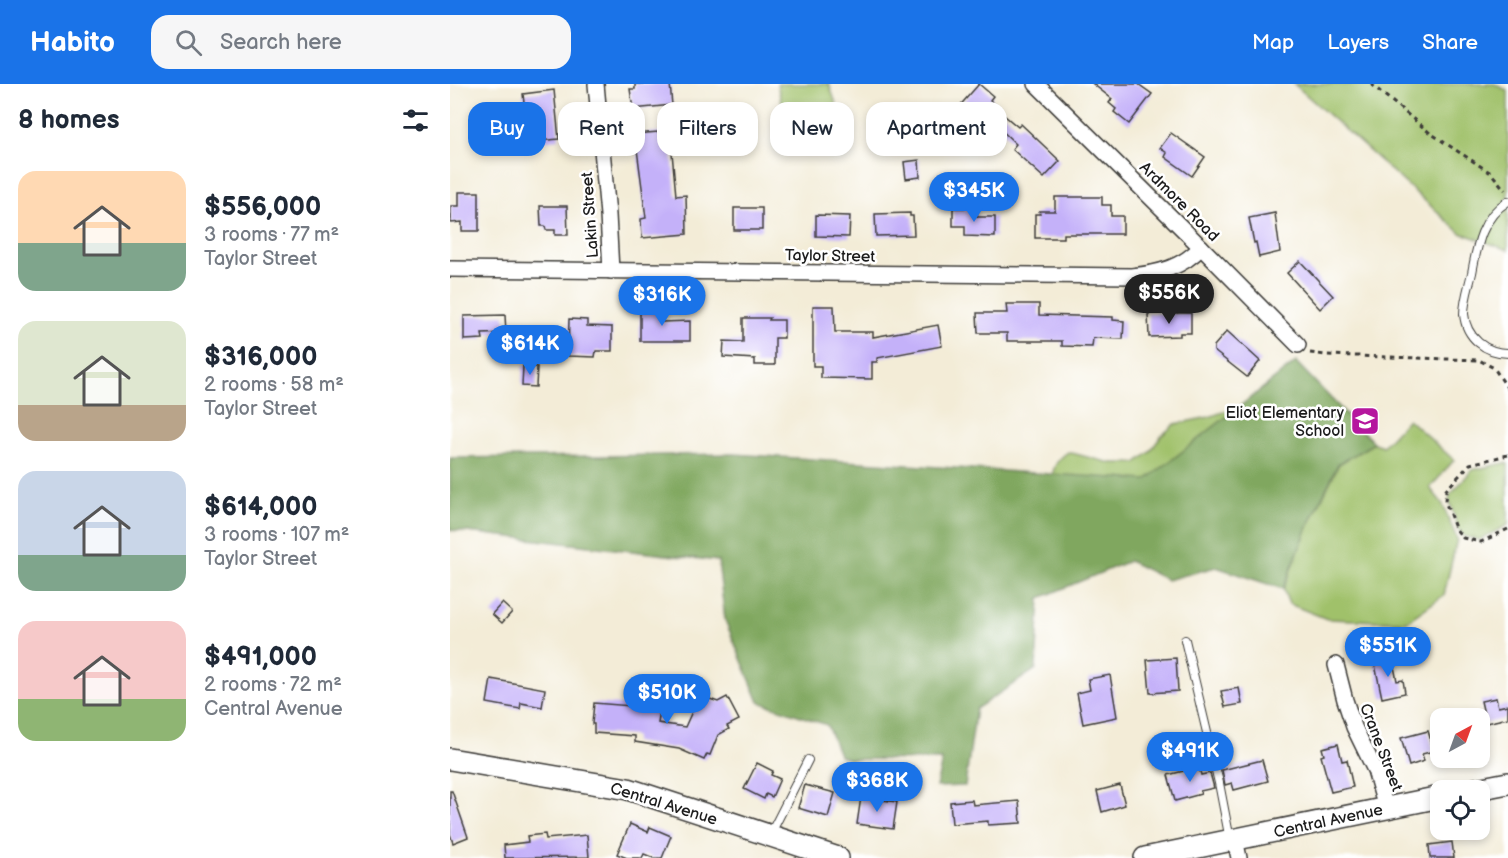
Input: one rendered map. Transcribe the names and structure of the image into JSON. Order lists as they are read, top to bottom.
{
  "streets": {
    "main road": ["Central Avenue"],
    "street": [
      "Ardmore Road",
      "Lakin Street",
      "Taylor Street",
      "Crane Street"
    ]
  },
  "crossings": [
    ["Ardmore Road", "Taylor Street"],
    ["Lakin Street", "Taylor Street"],
    ["Crane Street", "Central Avenue"]
  ],
  "places": {
    "school or university": ["Eliot Elementary School"]
  },
  "north": "top right",
  "page": {
    "header": "Habito",
    "search": "Search here",
    "nav": ["Map", "Layers", "Share"],
    "heading": "8 homes",
    "chip": [
      "Buy",
      "Rent",
      "Filters",
      "New",
      "Apartment"
    ],
    "list": [
      {
        "name": "$556,000",
        "note": "3 rooms · 77 m² · Taylor Street"
      },
      {
        "name": "$316,000",
        "note": "2 rooms · 58 m² · Taylor Street"
      },
      {
        "name": "$614,000",
        "note": "3 rooms · 107 m² · Taylor Street"
      },
      {
        "name": "$491,000",
        "note": "2 rooms · 72 m² · Central Avenue"
      }
    ],
    "price": [
      "$345K",
      "$556K",
      "$316K",
      "$614K",
      "$551K",
      "$510K",
      "$491K",
      "$368K"
    ]
  }
}
